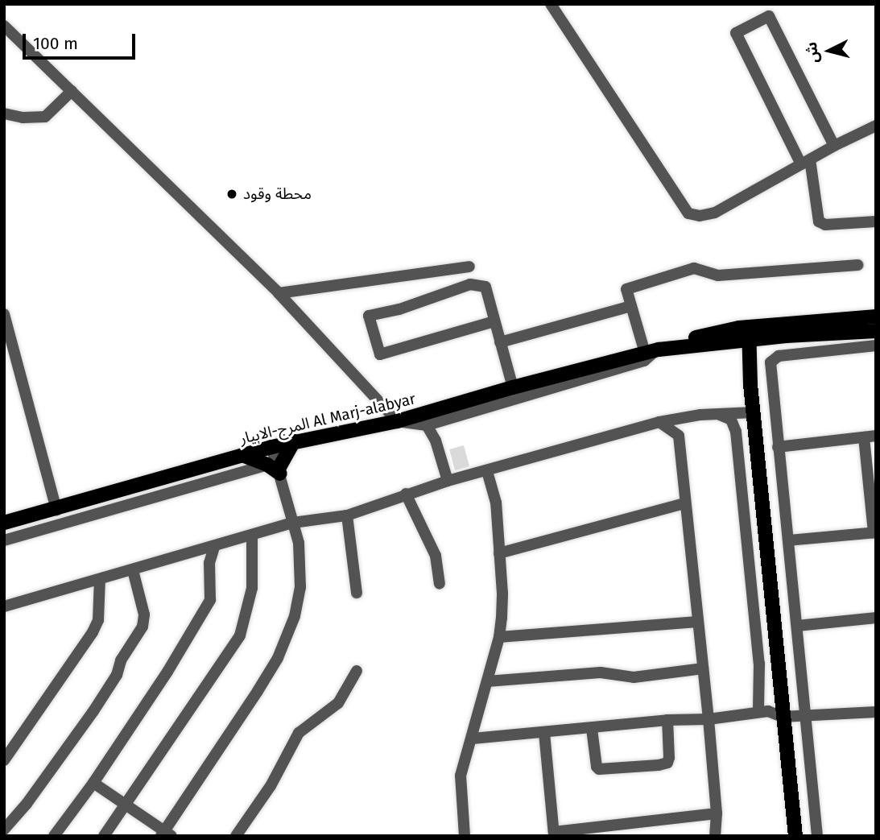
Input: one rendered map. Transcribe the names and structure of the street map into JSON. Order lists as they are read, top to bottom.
{
  "streets": {
    "main road": ["المرج-الابيار Al Marj-alabyar"]
  },
  "places": ["محطة وقود"],
  "scale_bar": "100 m",
  "north": "left"
}
